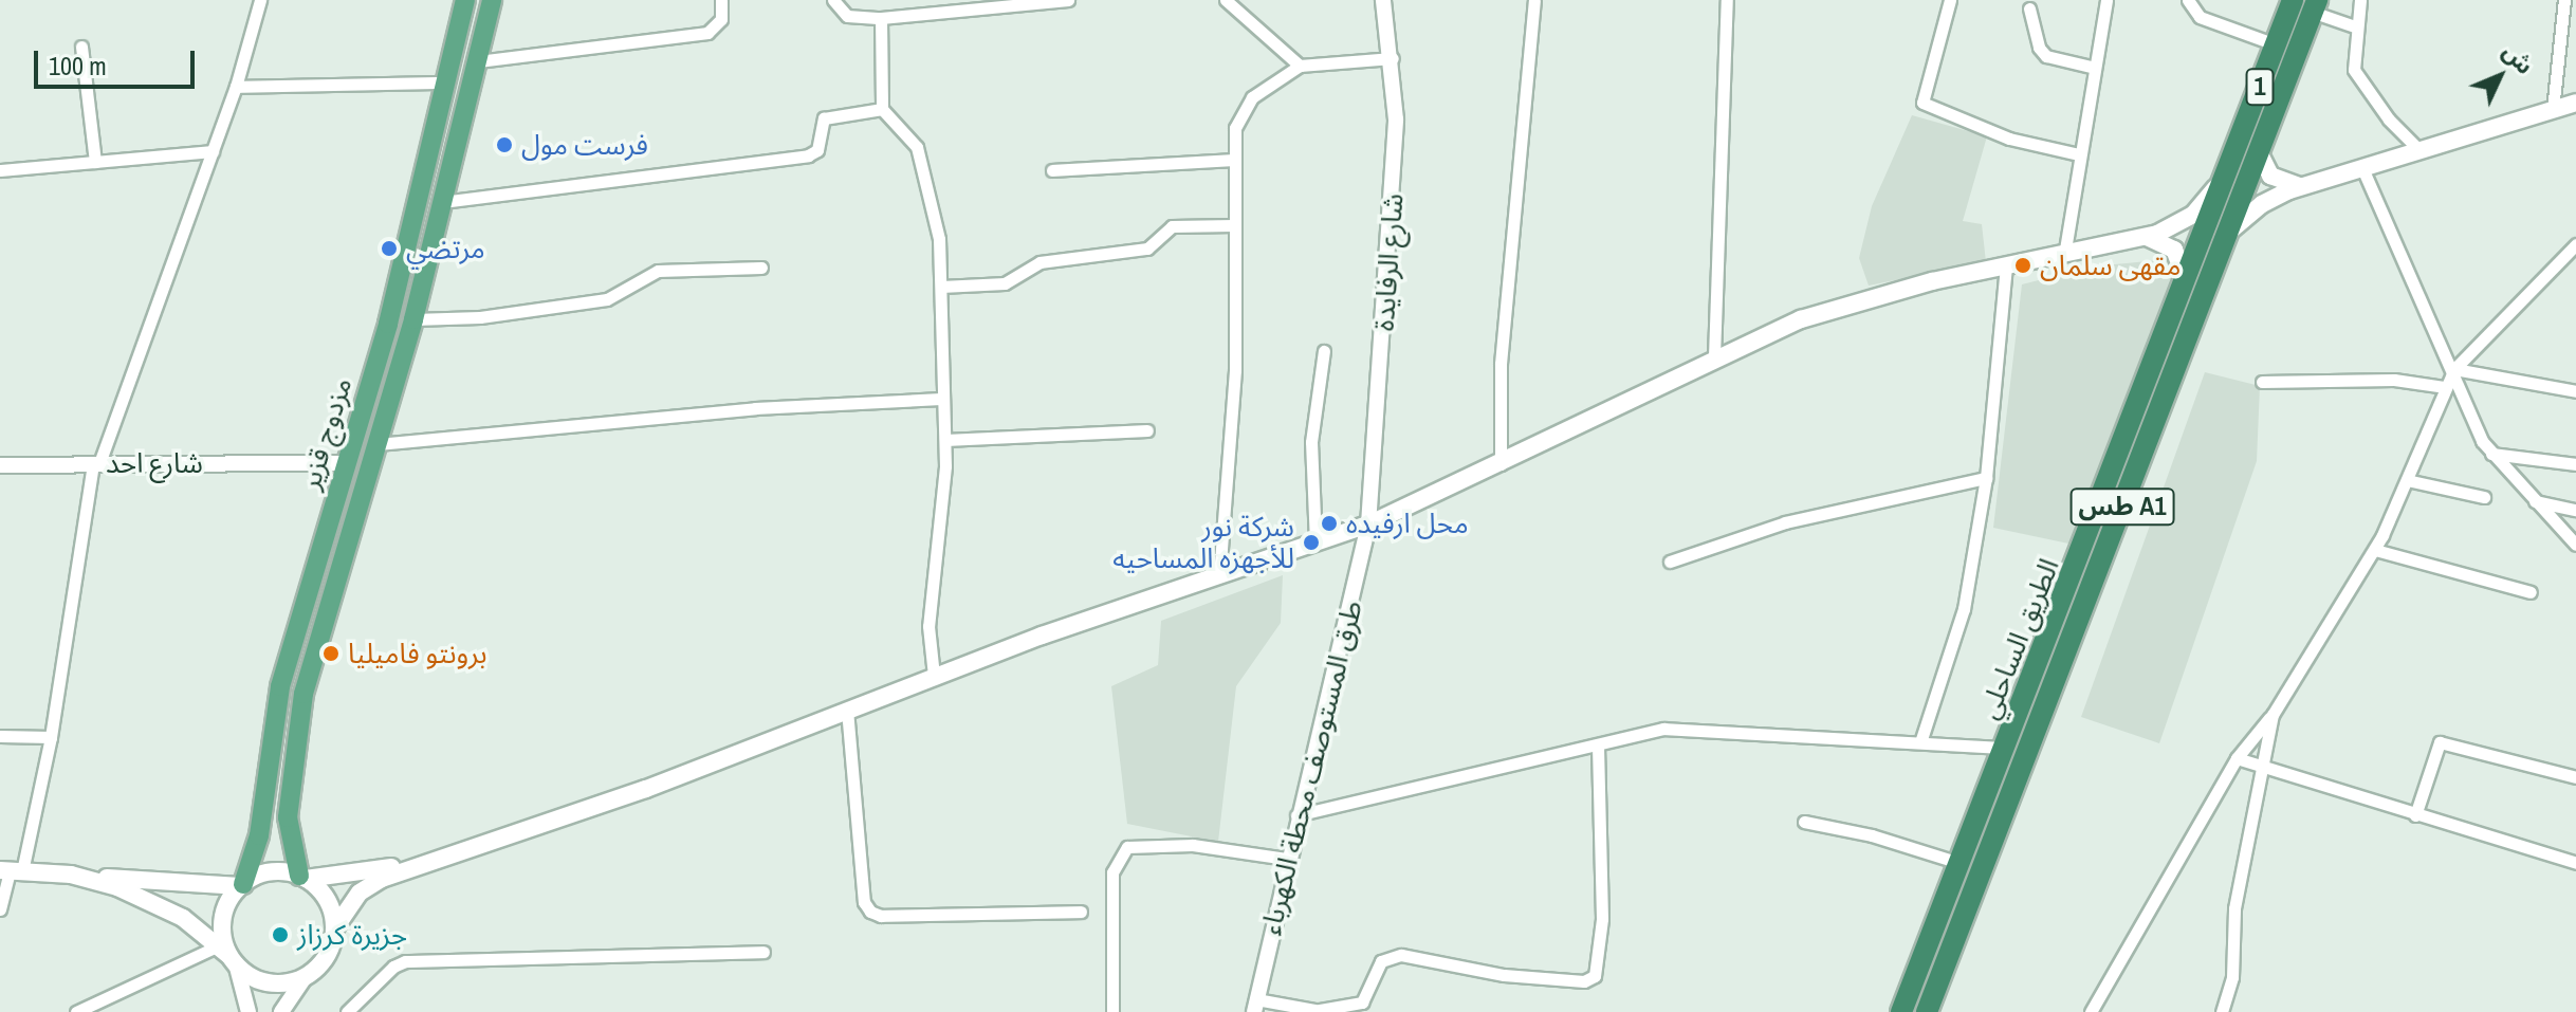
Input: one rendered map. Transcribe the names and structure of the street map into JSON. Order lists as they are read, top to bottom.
{
  "streets": {
    "highway": ["1", "طس A1", "الطريق الساحلي"],
    "main road": ["مزدوج قزير"],
    "street": ["شارع الرفايدة", "شارع احد", "طرق المستوصف محطة الكهرباء"]
  },
  "crossings": [
    ["شارع الرفايدة", "طرق المستوصف محطة الكهرباء"],
    ["مزدوج قزير", "شارع احد"]
  ],
  "places": [
    "فرست مول",
    "مرتضي",
    "مقهى سلمان",
    "محل ارفيده",
    "شركة نور للأجهزه المساحيه",
    "برونتو فاميليا",
    "جزيرة كرزاز"
  ],
  "scale_bar": "100 m",
  "north": "top right"
}
